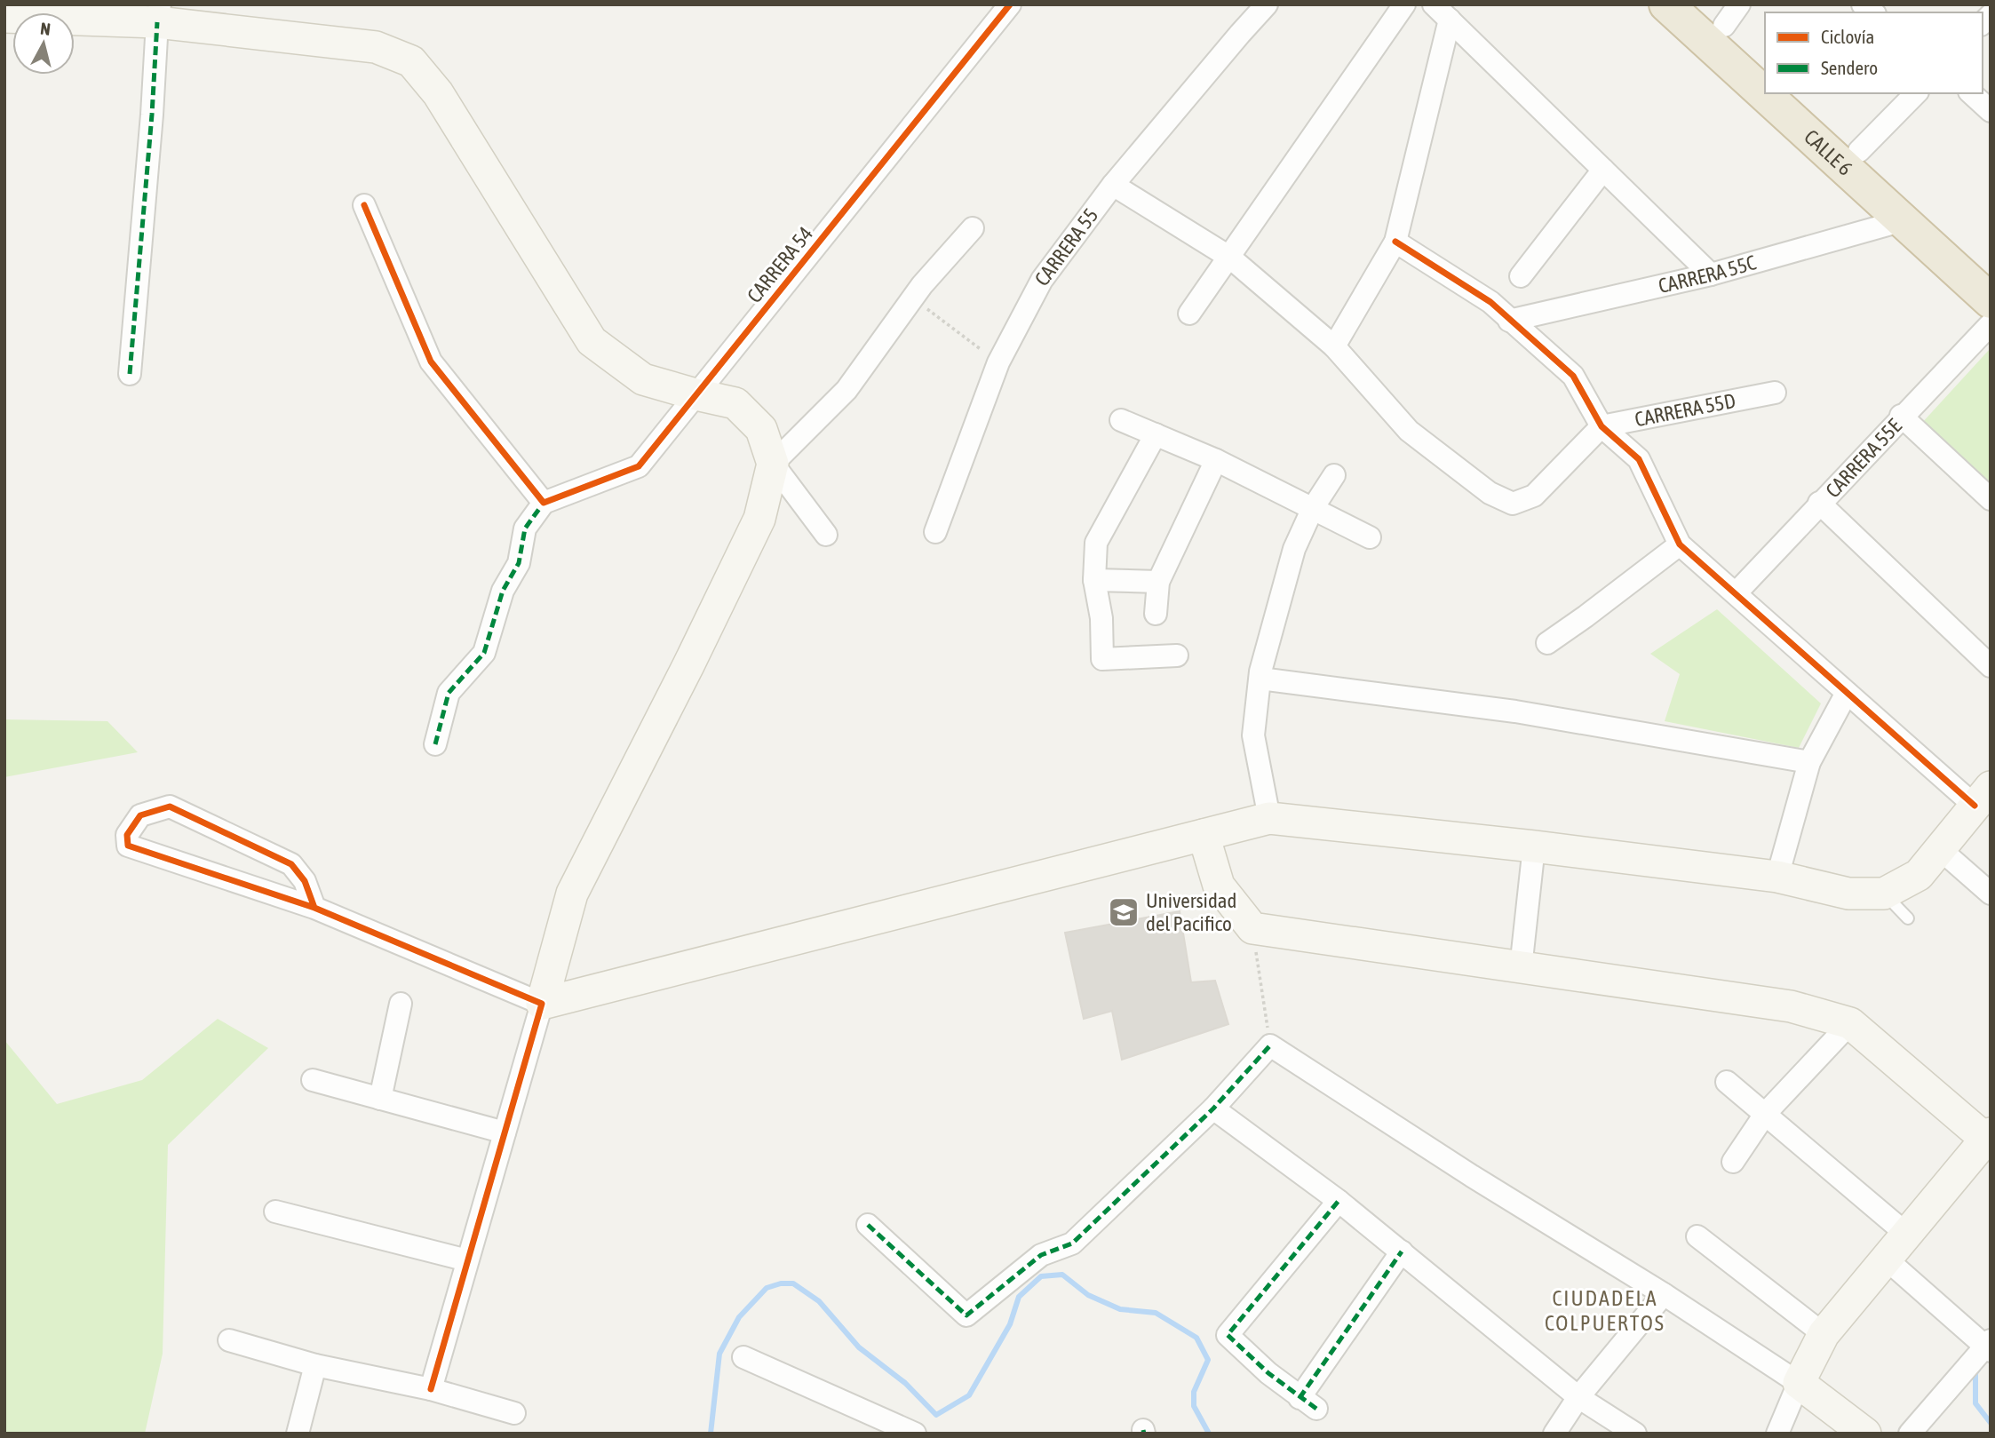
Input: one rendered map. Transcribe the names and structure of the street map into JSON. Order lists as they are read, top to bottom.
{
  "streets": {
    "highway": ["CALLE 6"],
    "street": [
      "CARRERA 55",
      "CARRERA 54",
      "CARRERA 55C",
      "CARRERA 55D",
      "CARRERA 55E"
    ]
  },
  "crossings": [
    ["CALLE 6", "CARRERA 55C"]
  ],
  "districts": ["CIUDADELA COLPUERTOS"],
  "places": {
    "school or university": ["Universidad del Pacifico"]
  },
  "legend": ["Ciclovía", "Sendero"],
  "north": "top"
}
